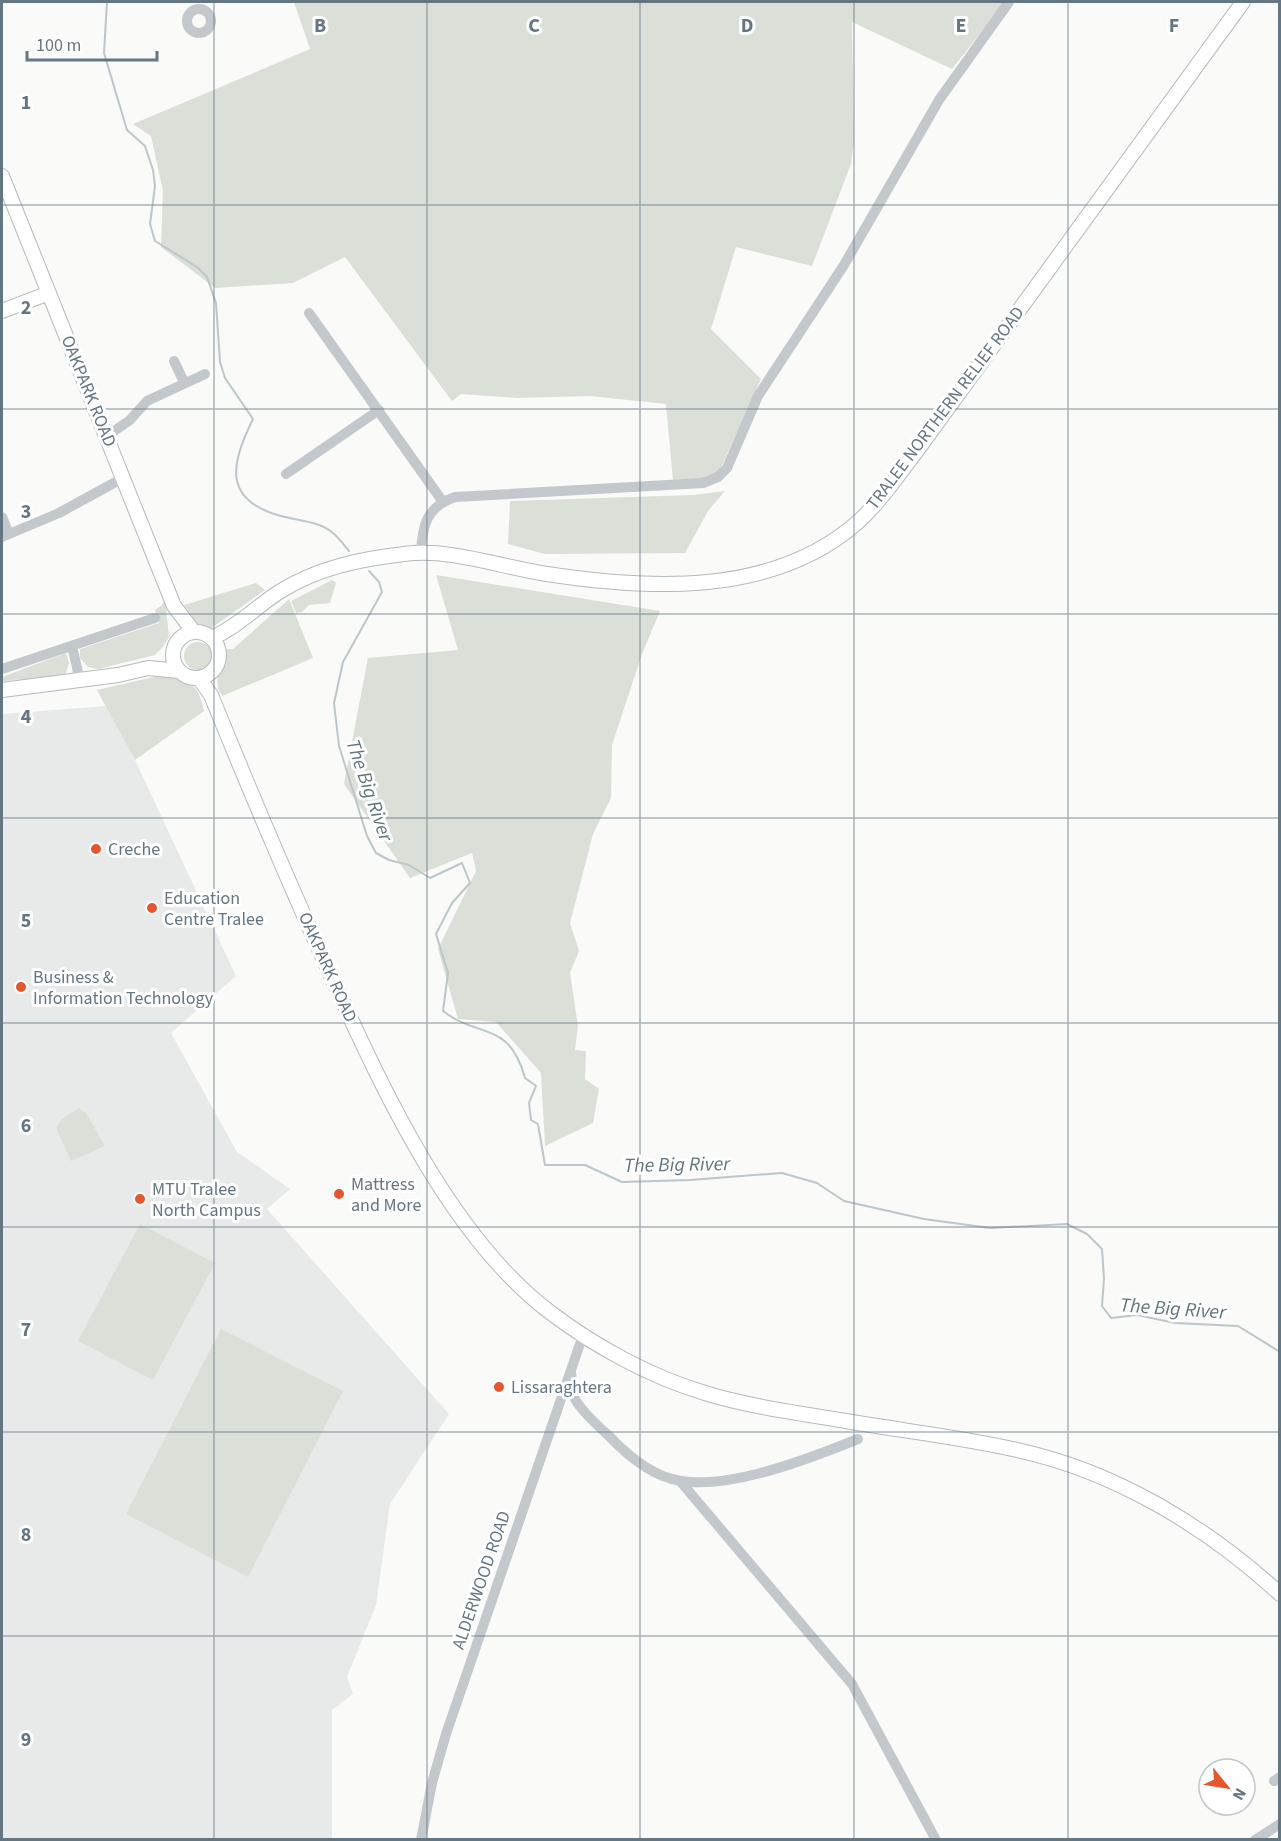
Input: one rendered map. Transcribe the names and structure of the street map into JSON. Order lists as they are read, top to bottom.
{
  "streets": {
    "main road": ["OAKPARK ROAD", "TRALEE NORTHERN RELIEF ROAD"],
    "street": ["ALDERWOOD ROAD"]
  },
  "crossings": [
    ["OAKPARK ROAD", "TRALEE NORTHERN RELIEF ROAD"],
    ["OAKPARK ROAD", "ALDERWOOD ROAD"]
  ],
  "water": ["The Big River"],
  "places": [
    "Creche",
    "Education Centre Tralee",
    "Business & Information Technology",
    "Mattress and More",
    "MTU Tralee North Campus",
    "Lissaraghtera"
  ],
  "scale_bar": "100 m",
  "north": "bottom right",
  "grid": {
    "columns": [
      "B",
      "C",
      "D",
      "E",
      "F"
    ],
    "rows": [
      "1",
      "2",
      "3",
      "4",
      "5",
      "6",
      "7",
      "8",
      "9"
    ]
  }
}
